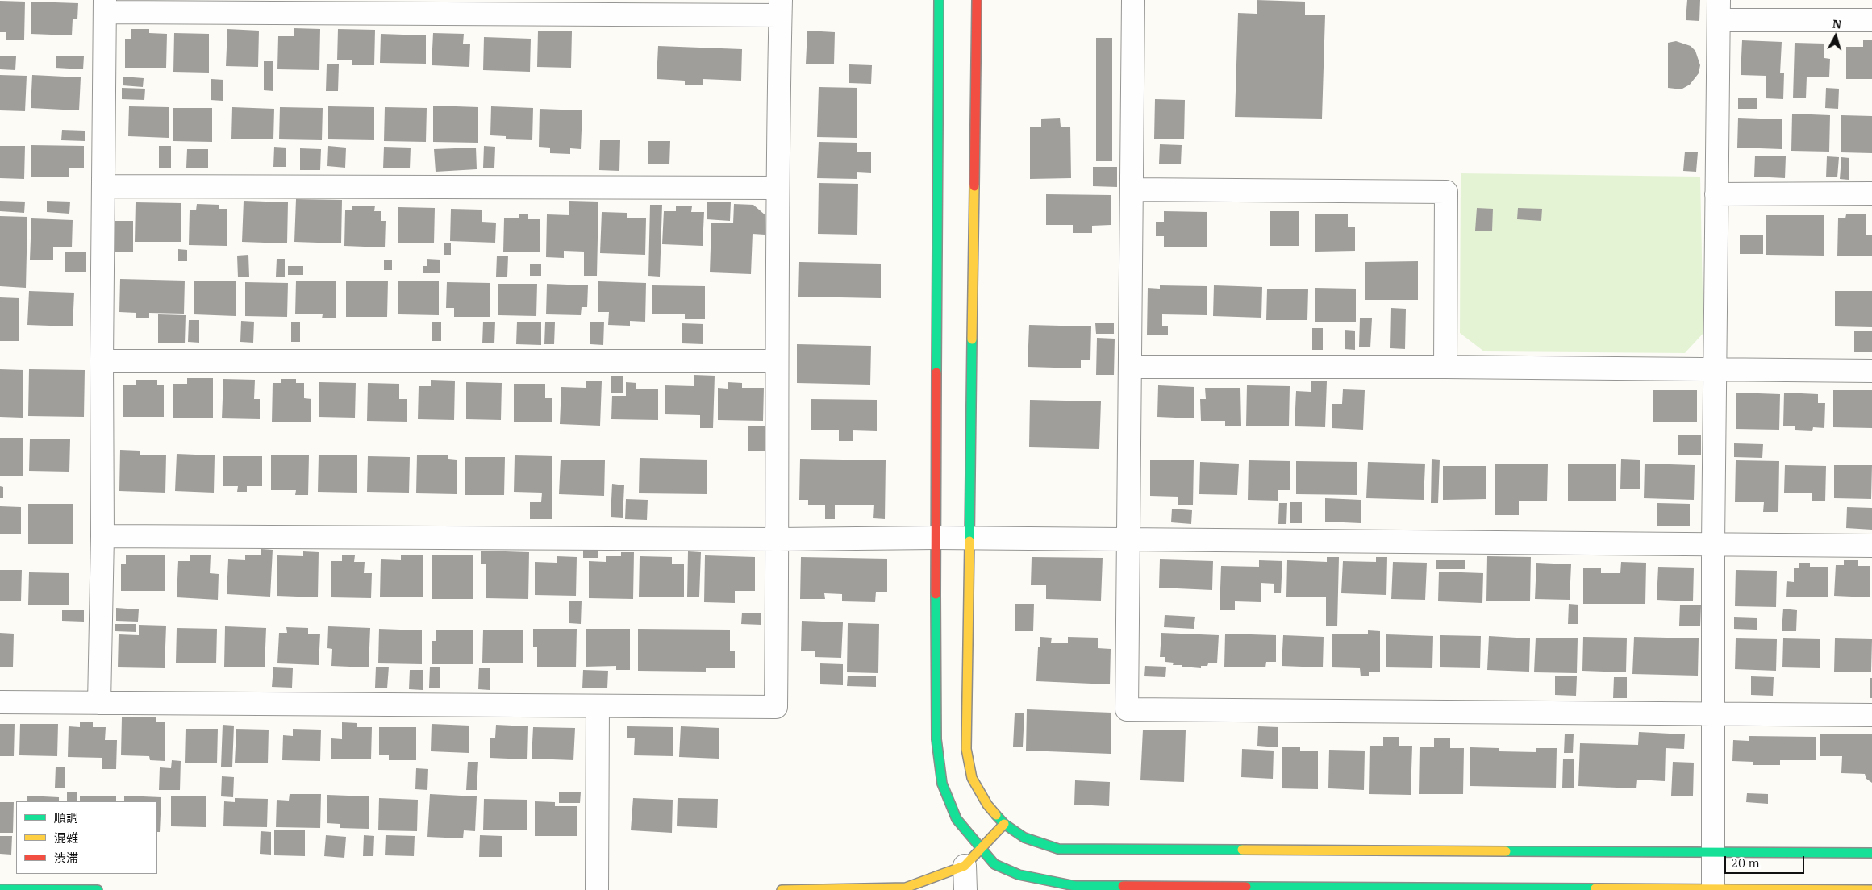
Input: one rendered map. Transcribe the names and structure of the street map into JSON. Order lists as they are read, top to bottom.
{
  "legend": ["順調", "混雑", "渋滞"],
  "scale_bar": "20 m",
  "north": "top"
}
